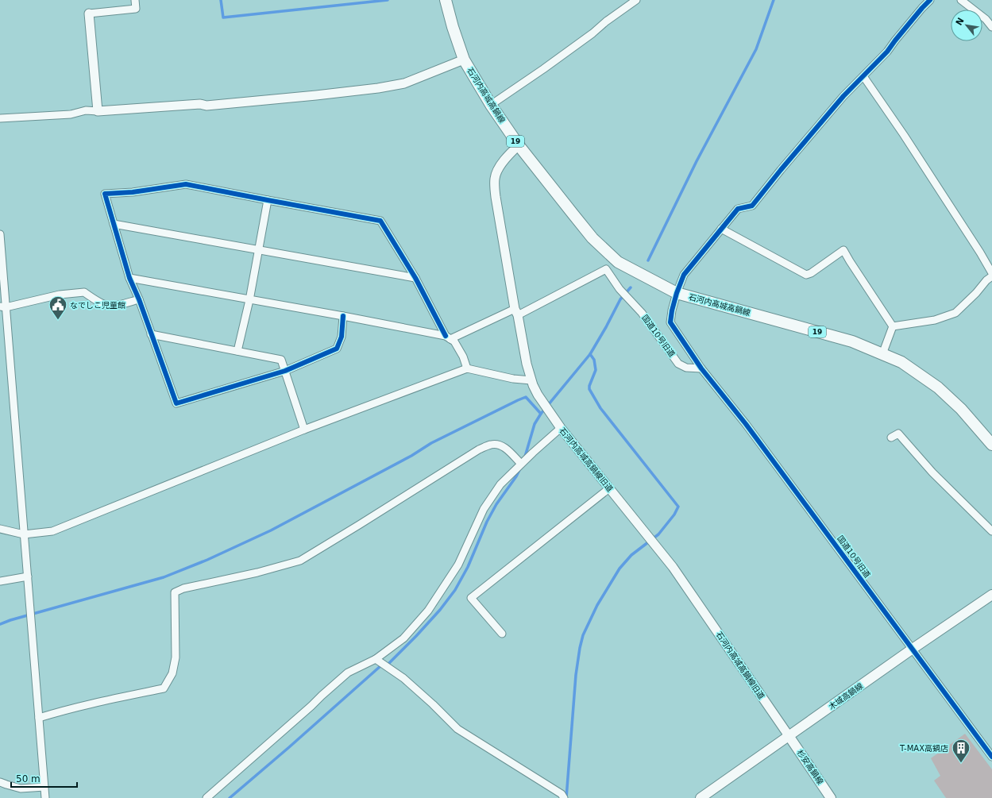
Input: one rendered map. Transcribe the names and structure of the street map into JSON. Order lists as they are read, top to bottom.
{
  "streets": {
    "main road": [
      "石河内高城高鍋線",
      "19",
      "木城高鍋線",
      "杉安高鍋線"
    ],
    "street": ["国道10号旧道", "石河内高城高鍋線旧道"]
  },
  "crossings": [
    ["石河内高城高鍋線", "石河内高城高鍋線旧道"],
    ["国道10号旧道", "石河内高城高鍋線旧道"],
    ["国道10号旧道", "木城高鍋線"],
    ["石河内高城高鍋線旧道", "木城高鍋線"],
    ["石河内高城高鍋線旧道", "杉安高鍋線"],
    ["木城高鍋線", "杉安高鍋線"]
  ],
  "places": {
    "public building": ["なでしこ児童館"],
    "building": ["T-MAX高鍋店"]
  },
  "scale_bar": "50 m",
  "north": "top left"
}
